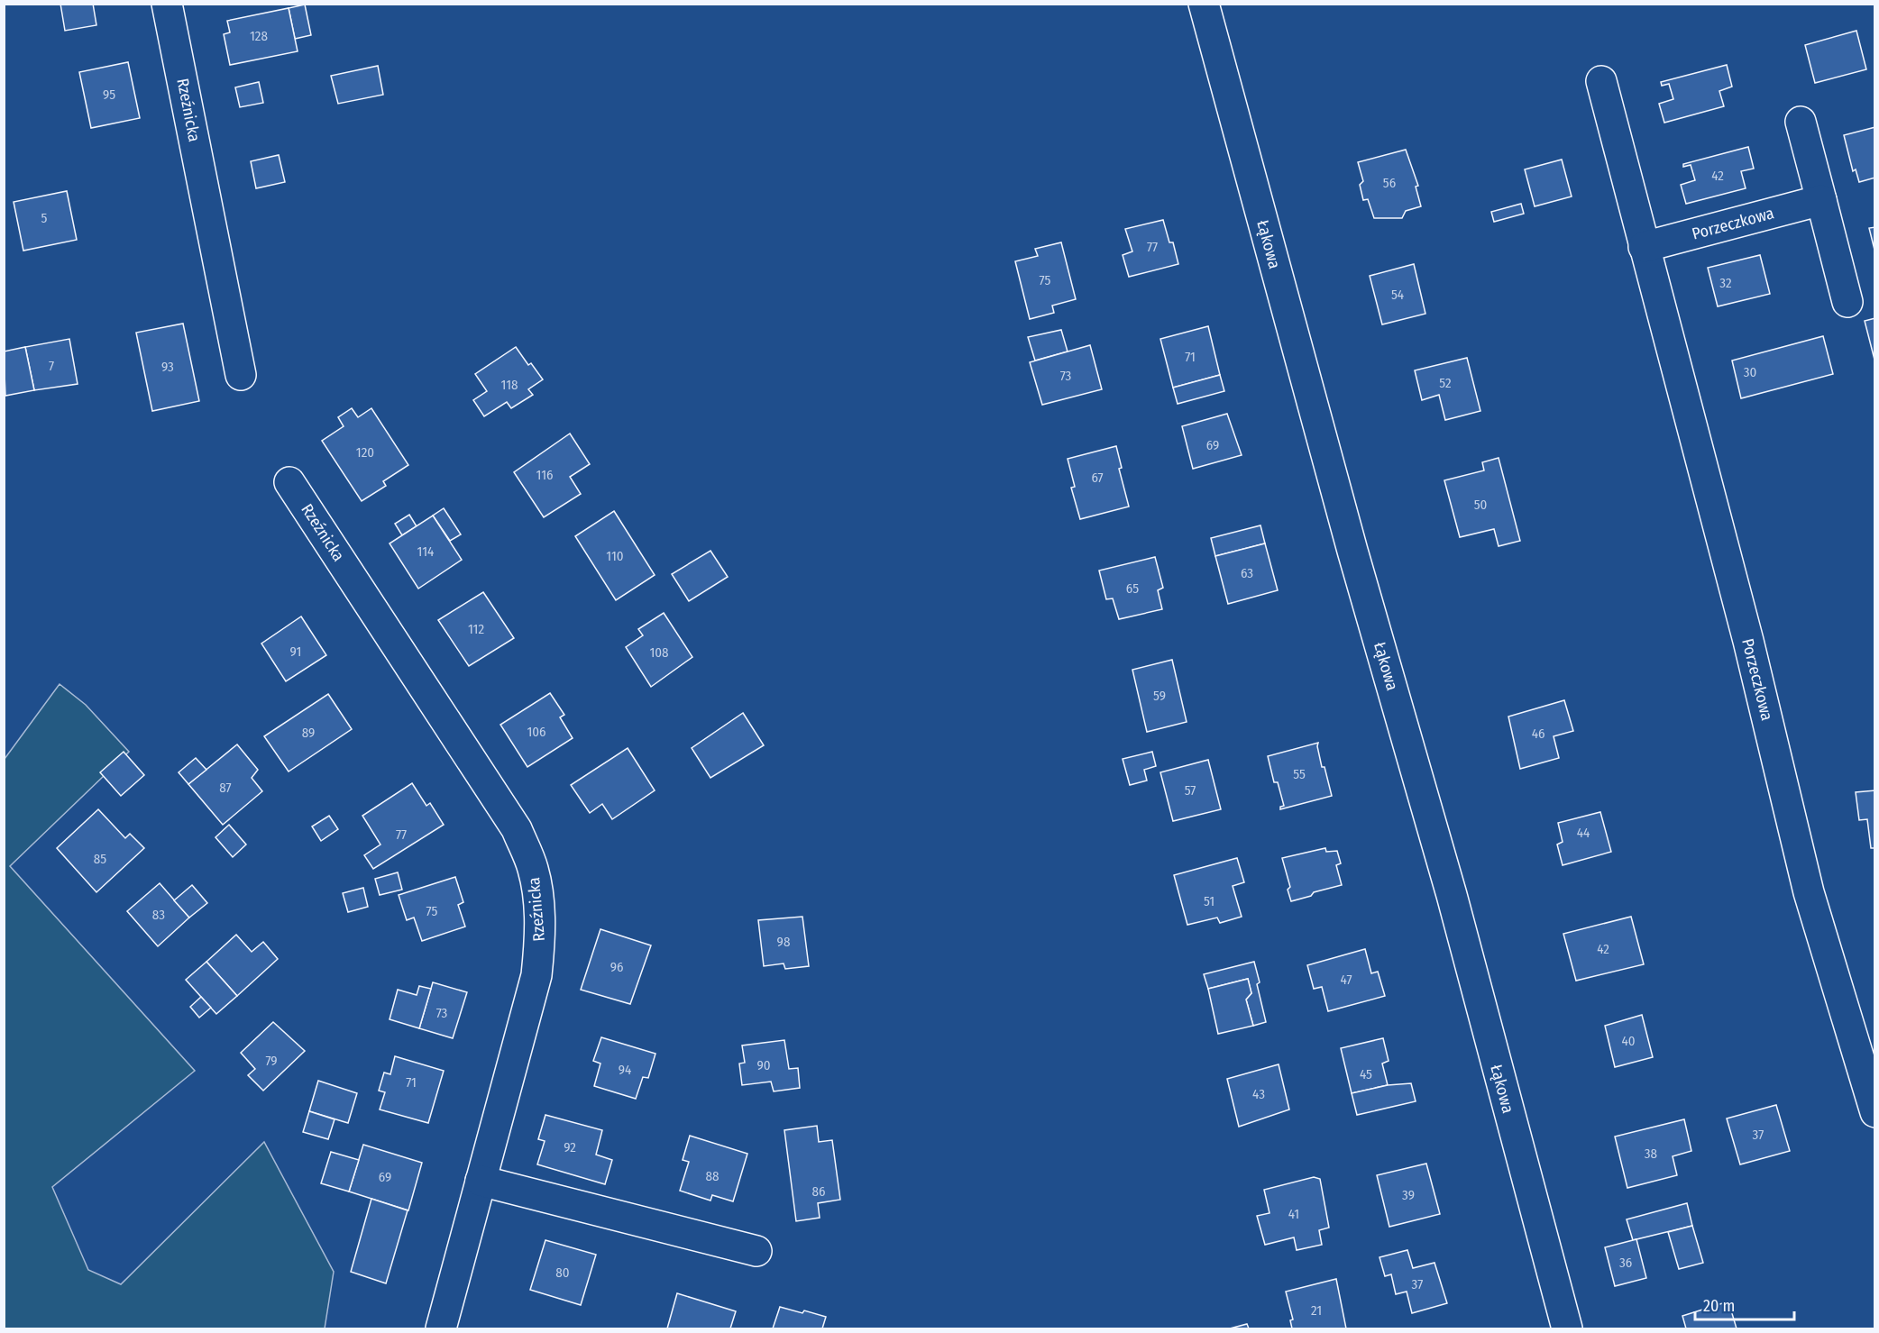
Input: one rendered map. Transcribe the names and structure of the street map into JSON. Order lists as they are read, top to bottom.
{
  "streets": {
    "street": ["Rzeźnicka", "Porzeczkowa", "Łąkowa"]
  },
  "house_numbers": [
    "128",
    "95",
    "42",
    "56",
    "5",
    "77",
    "75",
    "32",
    "54",
    "71",
    "7",
    "93",
    "30",
    "73",
    "52",
    "118",
    "69",
    "120",
    "116",
    "67",
    "50",
    "114",
    "110",
    "63",
    "65",
    "112",
    "91",
    "108",
    "59",
    "106",
    "89",
    "46",
    "55",
    "87",
    "57",
    "44",
    "77",
    "85",
    "51",
    "75",
    "83",
    "98",
    "42",
    "96",
    "47",
    "73",
    "40",
    "79",
    "90",
    "94",
    "45",
    "71",
    "43",
    "37",
    "92",
    "38",
    "88",
    "69",
    "86",
    "39",
    "41",
    "36",
    "80",
    "37",
    "21"
  ],
  "scale_bar": "20 m"
}
